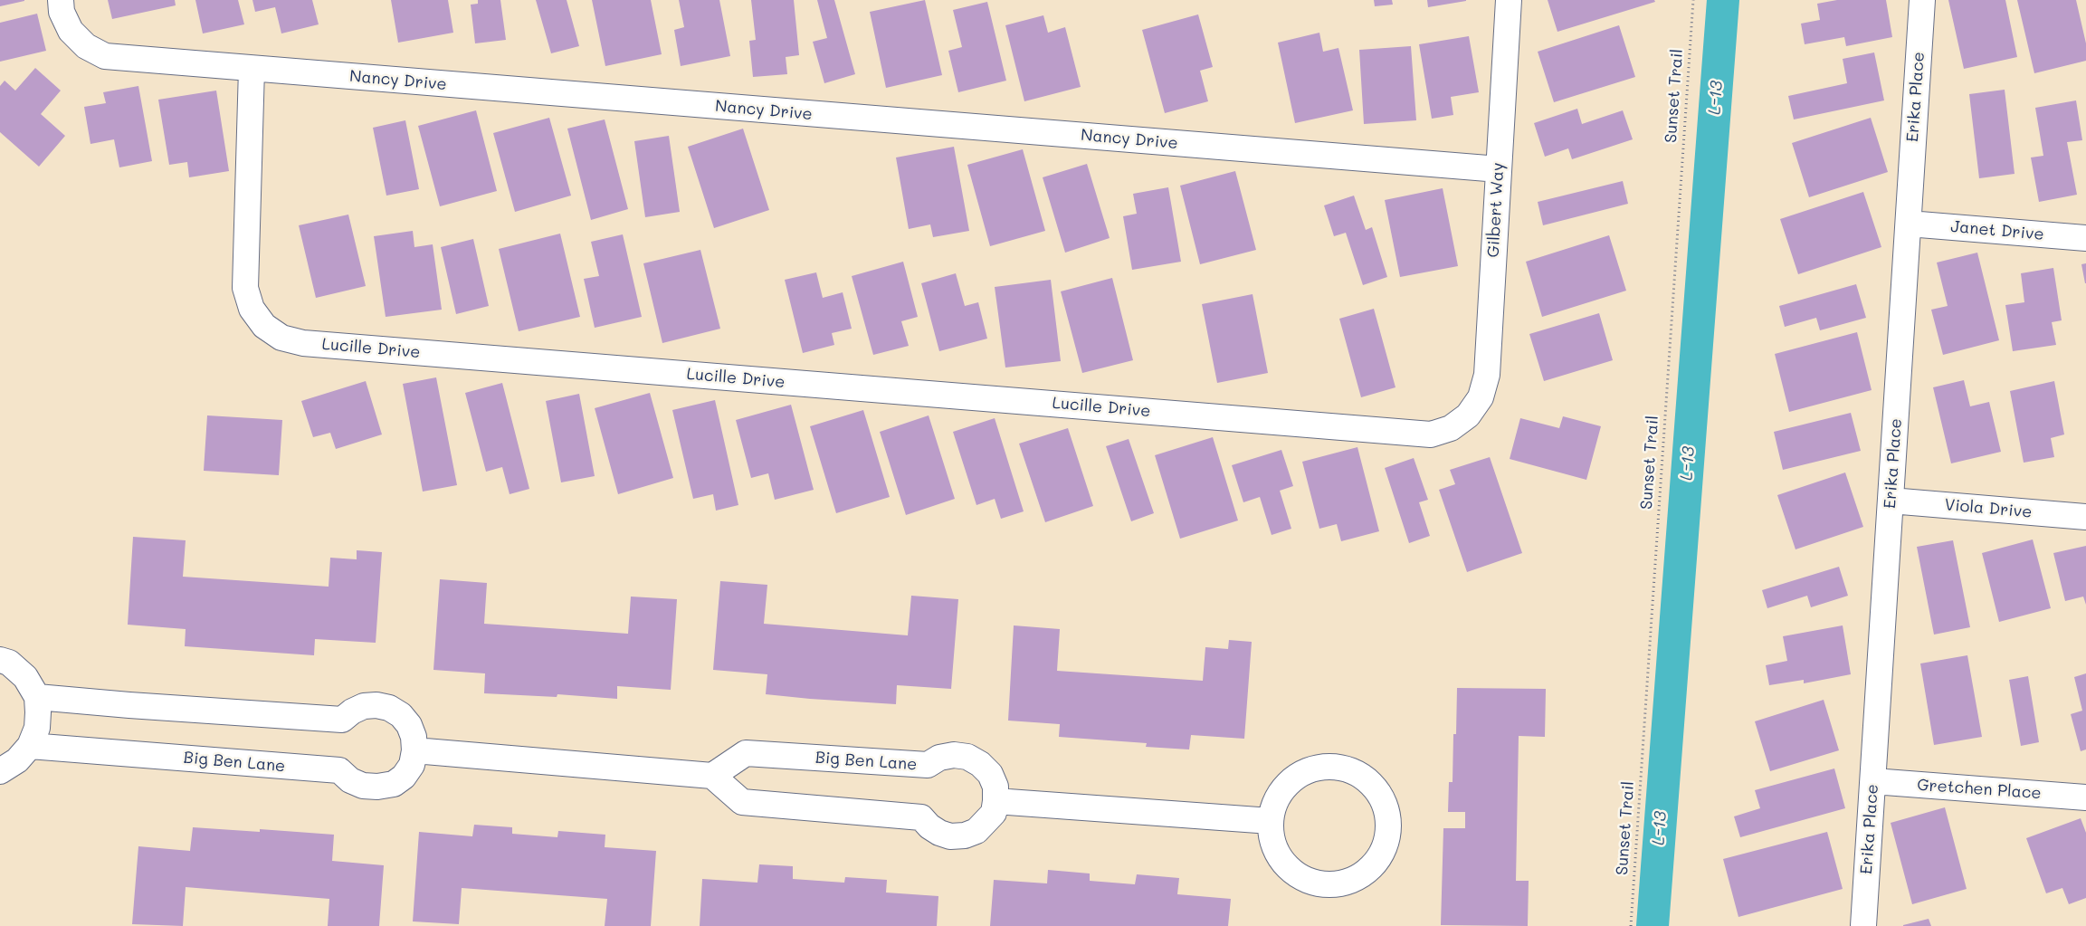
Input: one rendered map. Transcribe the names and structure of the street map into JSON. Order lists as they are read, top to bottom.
{
  "streets": {
    "street": [
      "Nancy Drive",
      "Erika Place",
      "Gilbert Way",
      "Janet Drive",
      "Lucille Drive",
      "Viola Drive",
      "Big Ben Lane",
      "Gretchen Place"
    ],
    "path": ["Sunset Trail"]
  },
  "crossings": [
    ["Nancy Drive", "Gilbert Way"],
    ["Nancy Drive", "Lucille Drive"],
    ["Erika Place", "Janet Drive"],
    ["Erika Place", "Viola Drive"],
    ["Erika Place", "Gretchen Place"],
    ["Gilbert Way", "Lucille Drive"]
  ],
  "water": ["L-13"]
}
